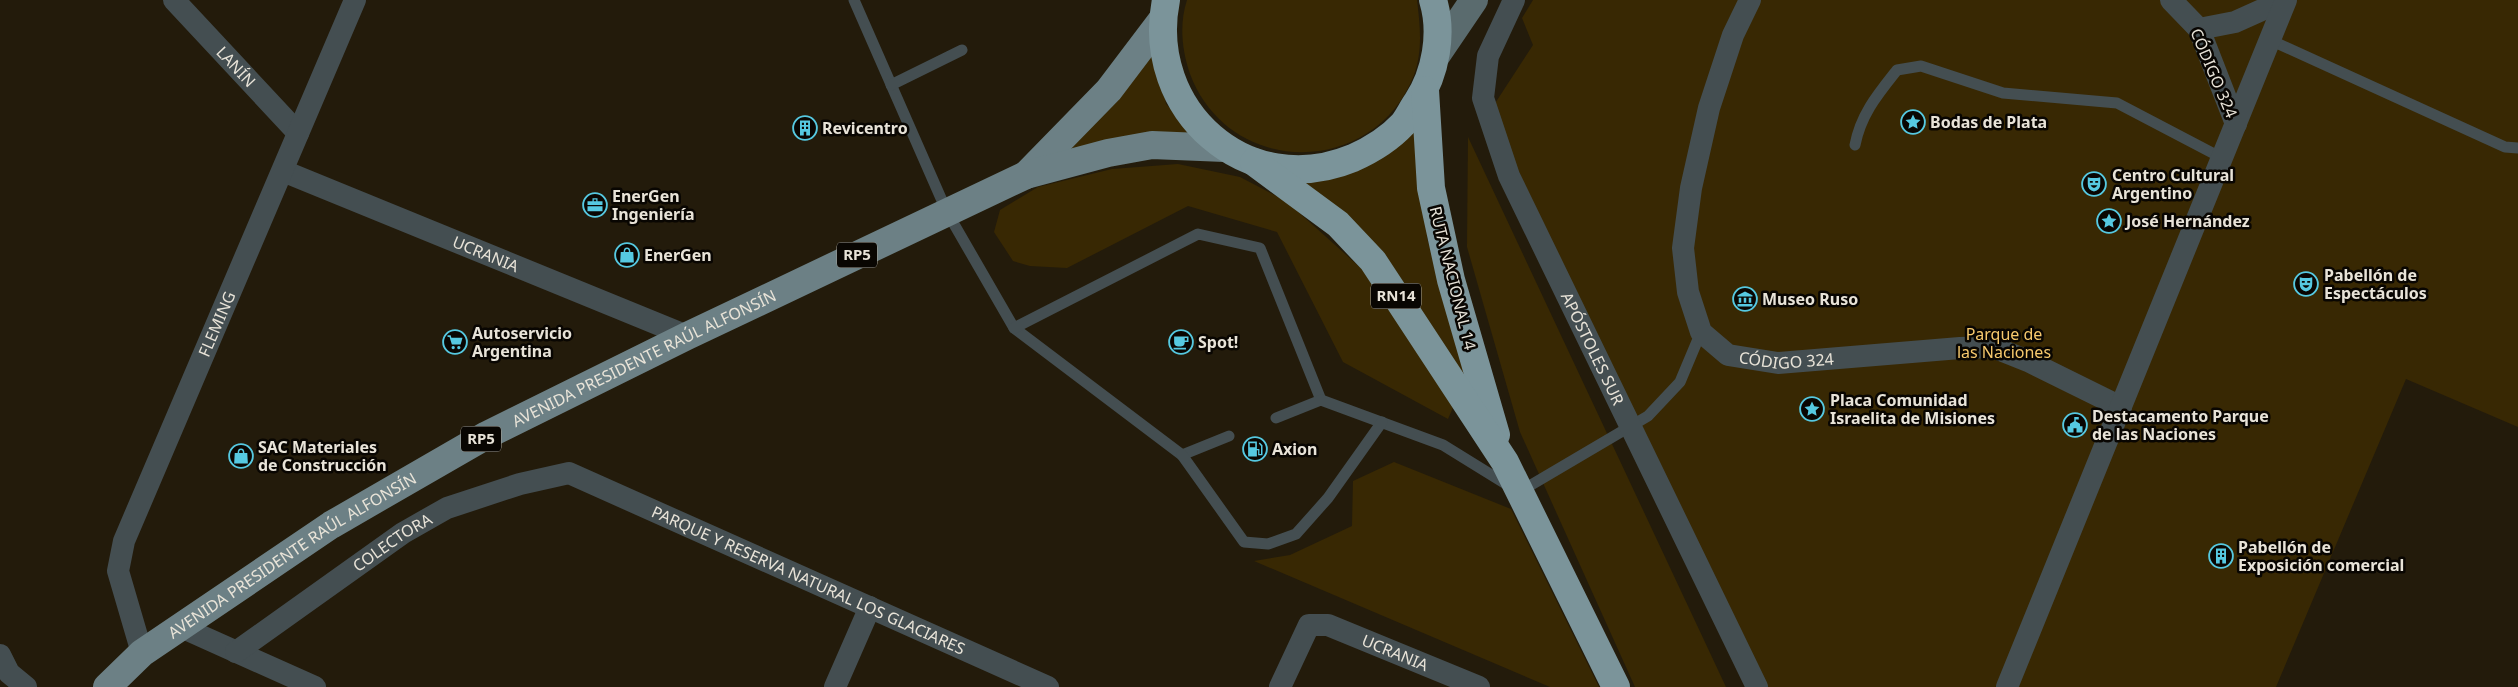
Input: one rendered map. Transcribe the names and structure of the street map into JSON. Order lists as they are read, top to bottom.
{
  "streets": {
    "highway": ["RUTA NACIONAL 14", "RN14"],
    "main road": ["RP5", "AVENIDA PRESIDENTE RAÚL ALFONSÍN"],
    "street": [
      "LANÍN",
      "CÓDIGO 324",
      "UCRANIA",
      "FLEMING",
      "APÓSTOLES SUR",
      "COLECTORA",
      "PARQUE Y RESERVA NATURAL LOS GLACIARES"
    ]
  },
  "crossings": [
    ["LANÍN", "FLEMING"],
    ["UCRANIA", "FLEMING"],
    ["UCRANIA", "AVENIDA PRESIDENTE RAÚL ALFONSÍN"],
    ["RUTA NACIONAL 14", "RN14"],
    ["RN14", "AVENIDA PRESIDENTE RAÚL ALFONSÍN"],
    ["FLEMING", "AVENIDA PRESIDENTE RAÚL ALFONSÍN"],
    ["COLECTORA", "PARQUE Y RESERVA NATURAL LOS GLACIARES"]
  ],
  "parks": ["Parque de las Naciones"],
  "places": {
    "place": ["Bodas de Plata", "José Hernández", "Placa Comunidad Israelita de Misiones"],
    "building": ["Revicentro", "Pabellón de Exposición comercial"],
    "theatre": ["Centro Cultural Argentino", "Pabellón de Espectáculos"],
    "office": ["EnerGen Ingeniería"],
    "shop": ["EnerGen", "SAC Materiales de Construcción"],
    "museum": ["Museo Ruso"],
    "supermarket": ["Autoservicio Argentina"],
    "cafe": ["Spot!"],
    "public building": ["Destacamento Parque de las Naciones"],
    "fuel station": ["Axion"]
  }
}
